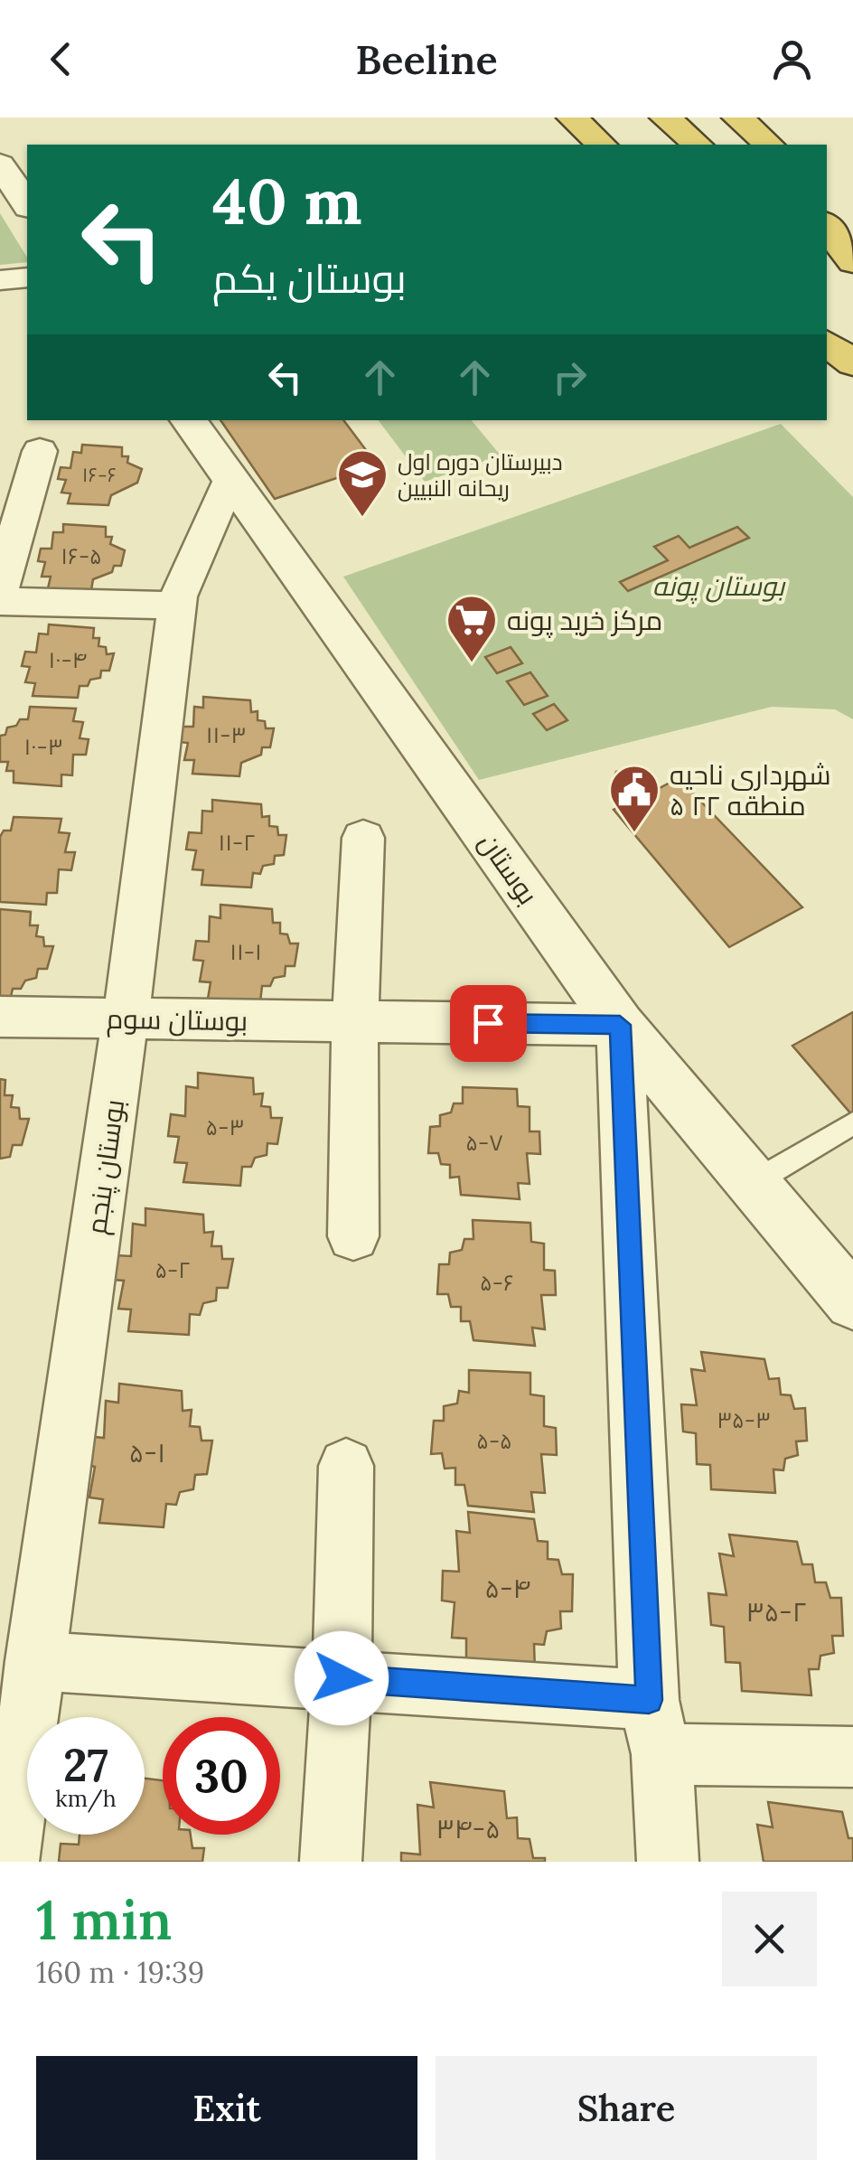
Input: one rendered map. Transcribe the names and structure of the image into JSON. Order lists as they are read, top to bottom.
{
  "streets": {
    "street": ["بوستان", "بوستان سوم", "بوستان پنجم"]
  },
  "crossings": [
    ["بوستان", "بوستان سوم"],
    ["بوستان", "بوستان پنجم"],
    ["بوستان سوم", "بوستان پنجم"]
  ],
  "parks": ["بوستان پونه"],
  "places": {
    "school or university": ["دبیرستان دوره اول ریحانه النبیین"],
    "supermarket": ["مرکز خرید پونه"],
    "public building": ["شهرداری ناحیه ۵ منطقه ۲۲"]
  },
  "house_numbers": [
    "۱۶-۶",
    "۱۶-۵",
    "۱۰-۴",
    "۱۱-۳",
    "۱۰-۳",
    "۱۱-۲",
    "۱۱-۱",
    "۵-۳",
    "۵-۷",
    "۵-۲",
    "۵-۶",
    "۳۵-۳",
    "۵-۵",
    "۵-۱",
    "۵-۴",
    "۳۵-۲",
    "۳۴-۵"
  ],
  "page": {
    "header": "Beeline",
    "turn": ["40 m", "بوستان یکم"],
    "speed": "27 km/h",
    "limit": "30",
    "heading": ["1 min", "160 m · 19:39"],
    "buttons": ["Exit", "Share"]
  }
}
